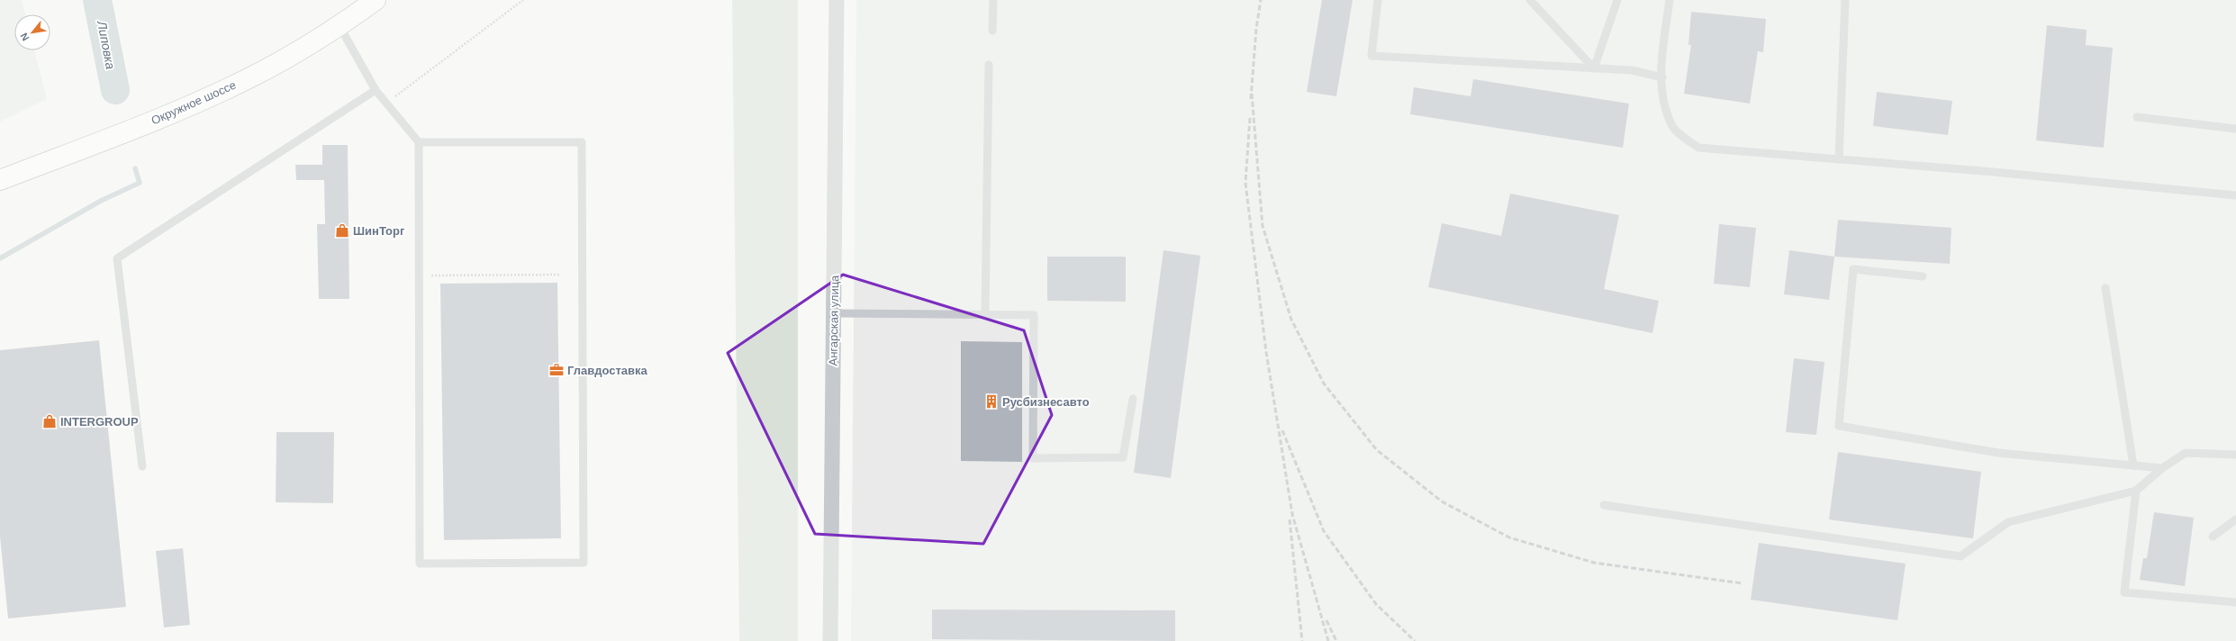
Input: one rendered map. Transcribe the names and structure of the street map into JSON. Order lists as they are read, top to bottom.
{
  "streets": {
    "main road": ["Окружное шоссе"],
    "street": ["Ангарская улица"]
  },
  "water": ["Липовка"],
  "places": {
    "shop": ["ШинТорг", "INTERGROUP"],
    "office": ["Главдоставка"],
    "building": ["Русбизнесавто"]
  },
  "north": "bottom left"
}
